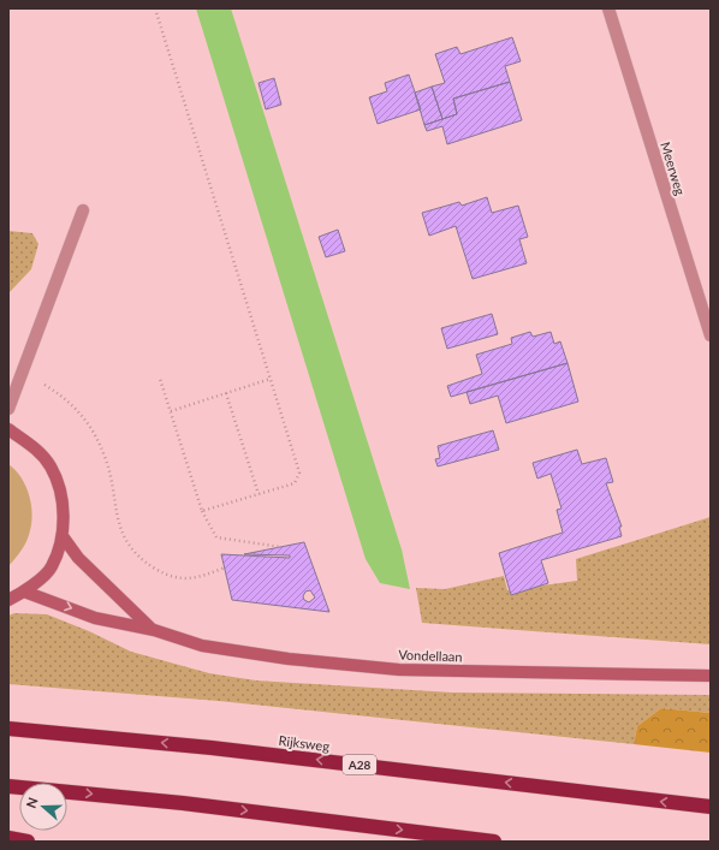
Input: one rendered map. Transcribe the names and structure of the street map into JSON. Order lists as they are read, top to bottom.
{
  "streets": {
    "highway": ["Rijksweg", "A28"],
    "main road": ["Vondellaan"],
    "street": ["Meerweg"]
  },
  "north": "left"
}
